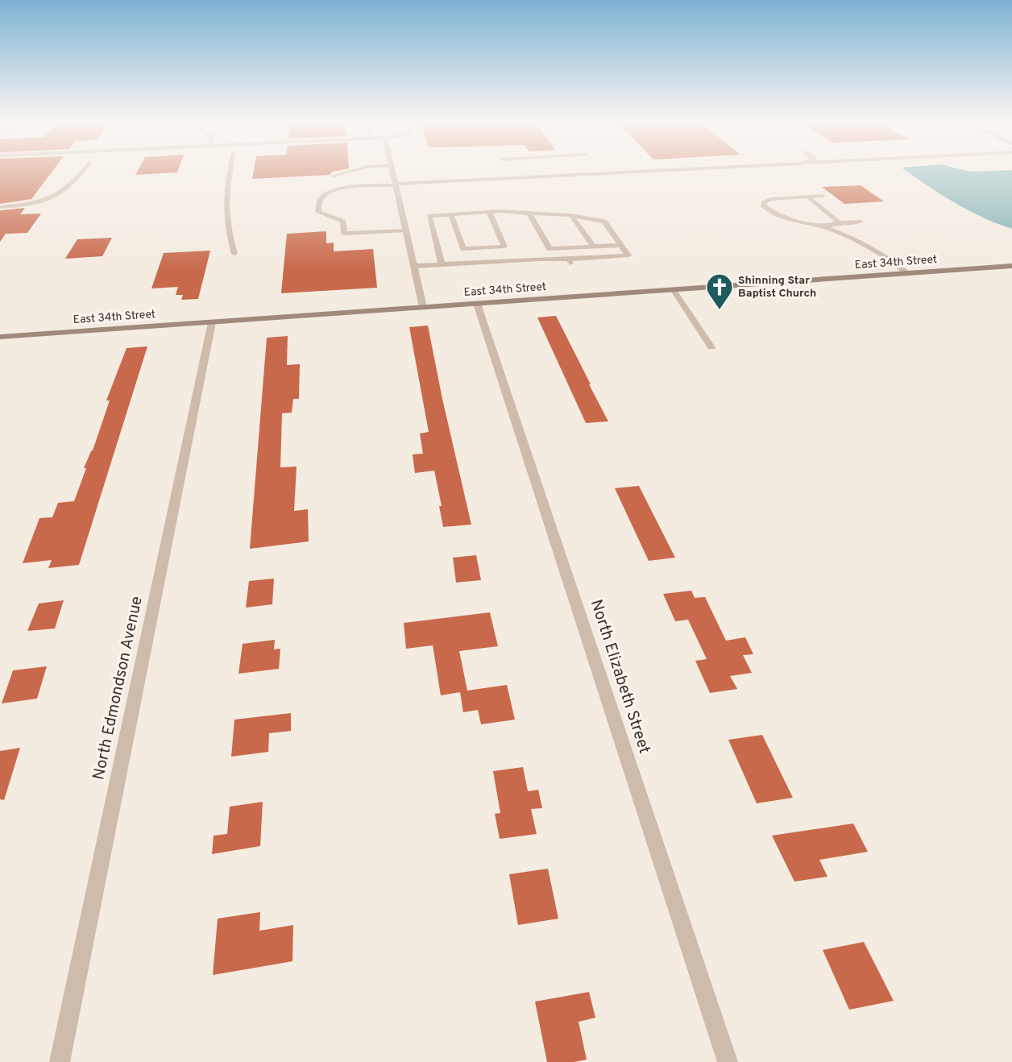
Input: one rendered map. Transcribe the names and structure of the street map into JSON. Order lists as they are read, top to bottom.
{
  "streets": {
    "main road": ["East 34th Street"],
    "street": ["North Elizabeth Street", "North Edmondson Avenue"]
  },
  "crossings": [
    ["East 34th Street", "North Elizabeth Street"],
    ["East 34th Street", "North Edmondson Avenue"]
  ],
  "places": {
    "church": ["Shinning Star Baptist Church"]
  }
}
